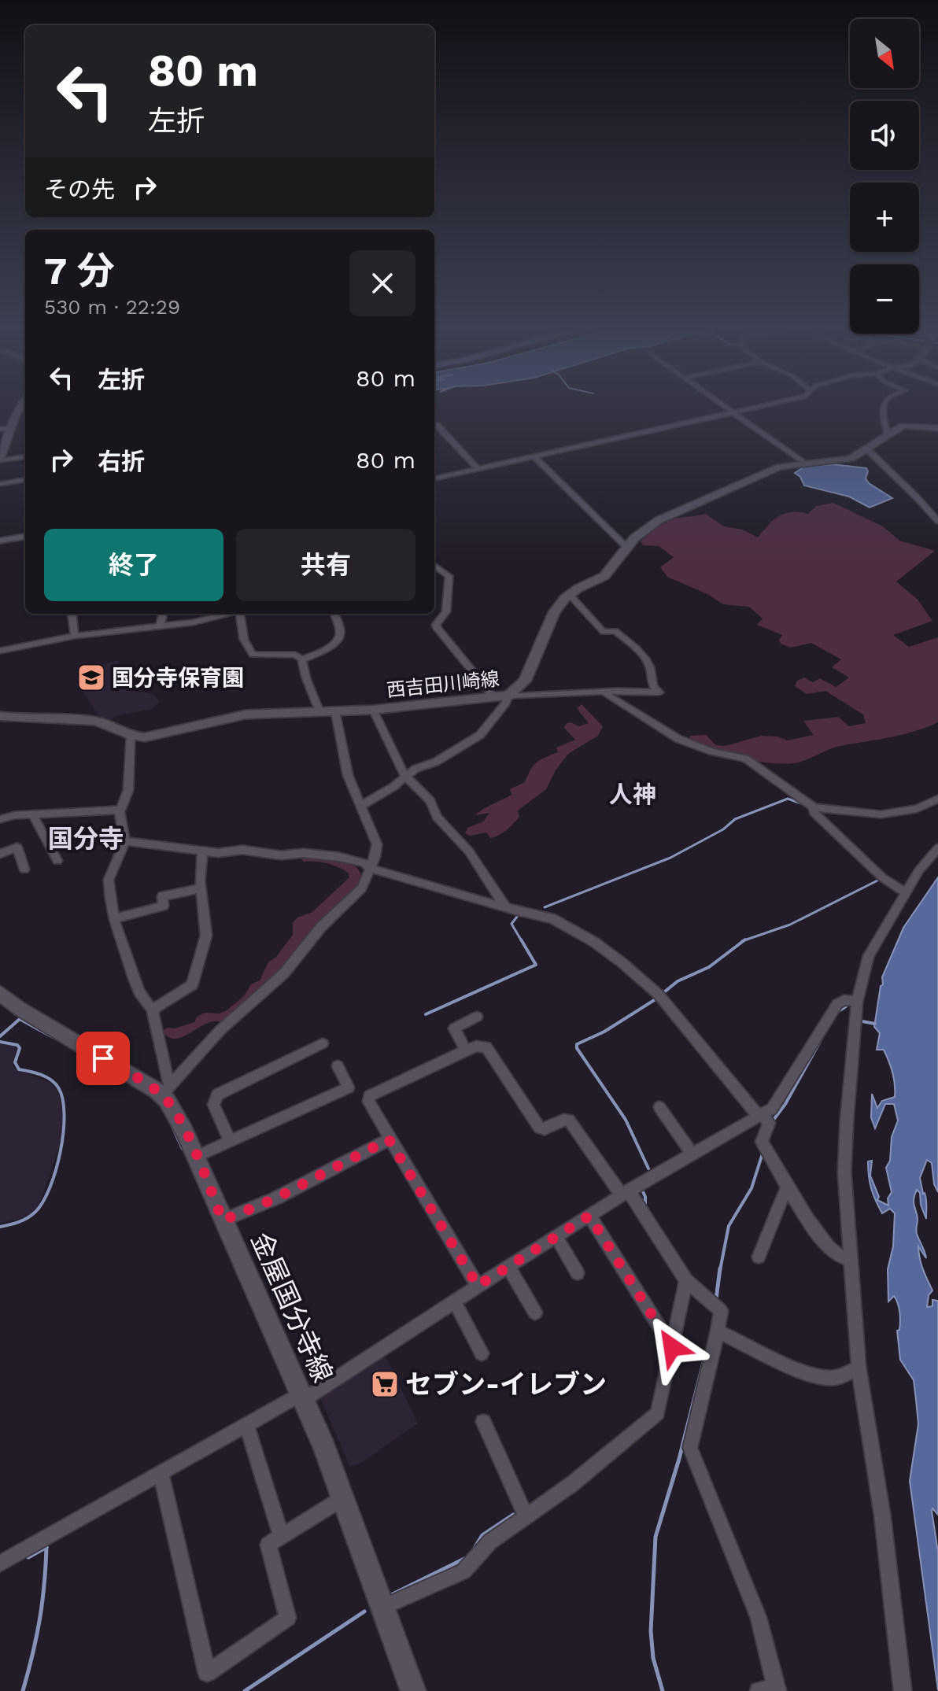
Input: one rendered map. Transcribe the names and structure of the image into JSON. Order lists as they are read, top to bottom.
{
  "streets": {
    "main road": ["西吉田川崎線", "金屋国分寺線"]
  },
  "districts": ["人神", "国分寺"],
  "places": {
    "school or university": ["国分寺保育園"],
    "supermarket": ["セブン-イレブン"]
  },
  "north": "bottom right",
  "page": {
    "map_buttons": ["+", "−"],
    "turn": ["80 m", "左折"],
    "then": "その先",
    "heading": ["7 分", "530 m · 22:29"],
    "list": [
      {
        "name": "左折",
        "value": "80 m"
      },
      {
        "name": "右折",
        "value": "80 m"
      }
    ],
    "buttons": ["終了", "共有"]
  }
}
